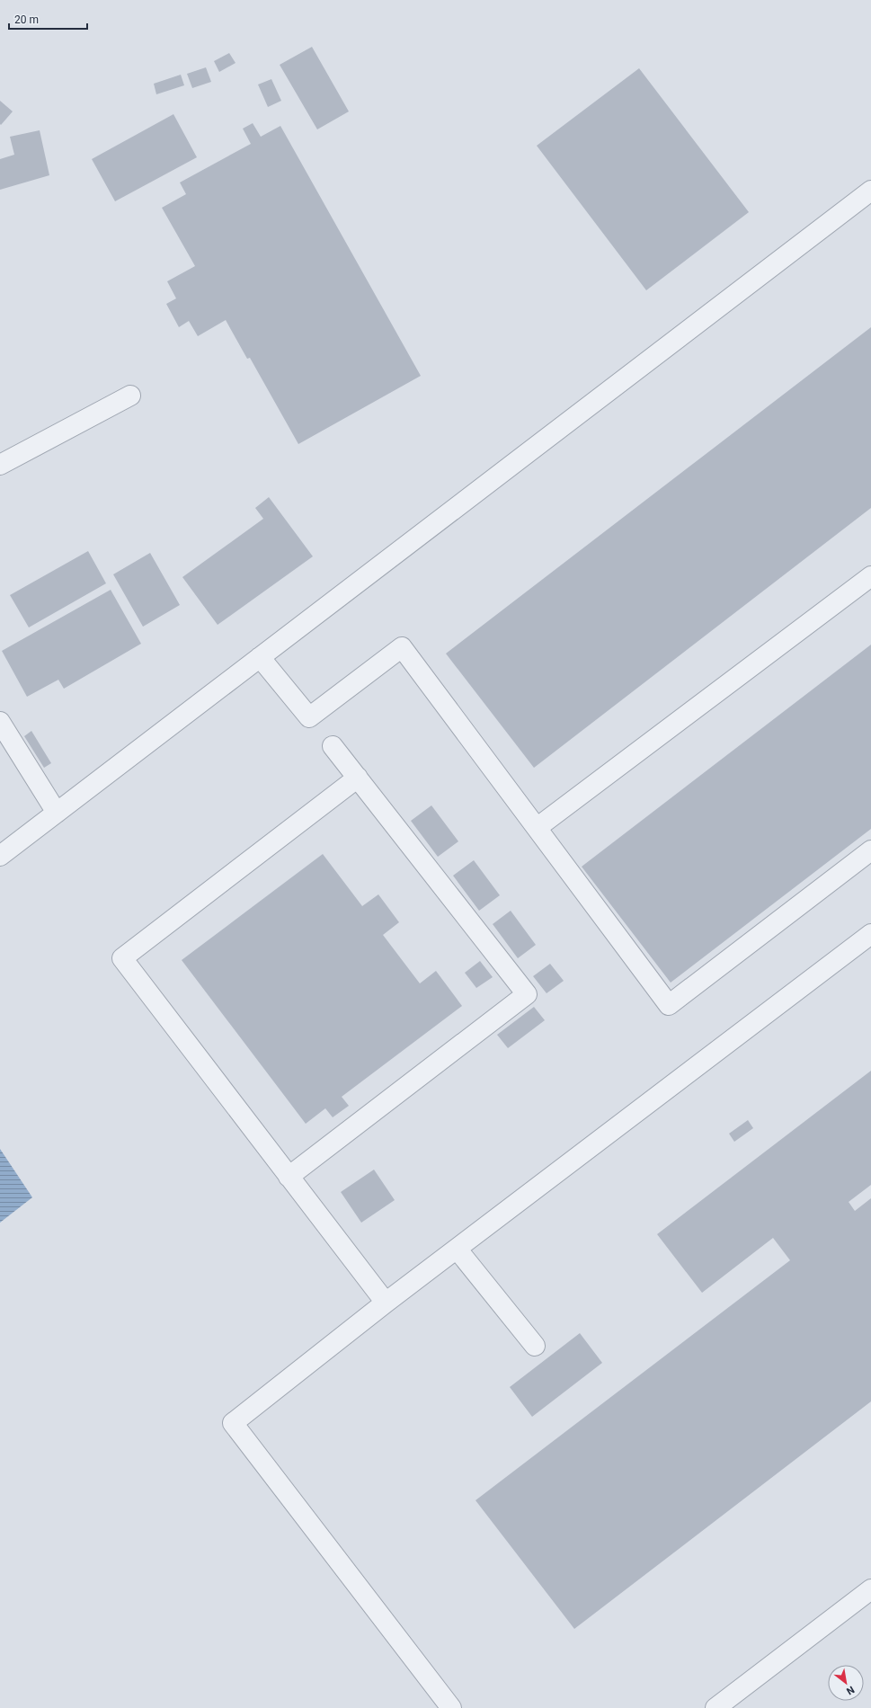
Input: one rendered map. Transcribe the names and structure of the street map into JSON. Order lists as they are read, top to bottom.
{
  "scale_bar": "20 m",
  "north": "bottom right"
}
